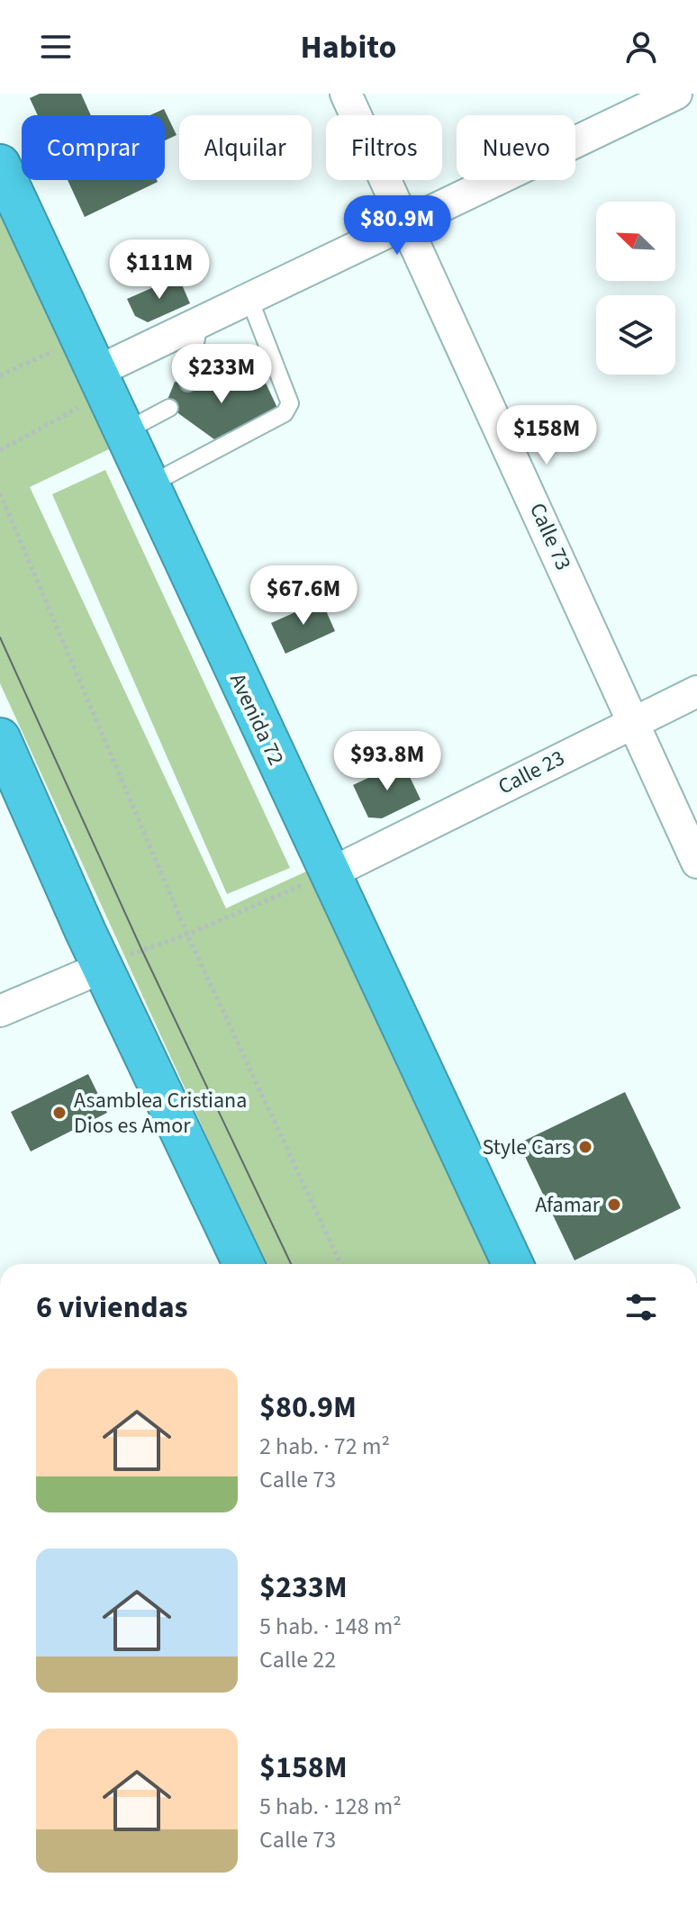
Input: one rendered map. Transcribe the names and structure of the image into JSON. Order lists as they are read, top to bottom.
{
  "streets": {
    "highway": ["Avenida 72"],
    "street": ["Calle 73", "Calle 23"]
  },
  "crossings": [
    ["Calle 73", "Calle 23"],
    ["Avenida 72", "Calle 23"]
  ],
  "places": ["Asamblea Cristiana Dios es Amor", "Style Cars", "Afamar"],
  "north": "top left",
  "page": {
    "header": "Habito",
    "chip": [
      "Comprar",
      "Alquilar",
      "Filtros",
      "Nuevo"
    ],
    "price": [
      "$80.9M",
      "$111M",
      "$233M",
      "$158M",
      "$67.6M",
      "$93.8M"
    ],
    "heading": "6 viviendas",
    "list": [
      {
        "name": "$80.9M",
        "note": "2 hab. · 72 m² · Calle 73"
      },
      {
        "name": "$233M",
        "note": "5 hab. · 148 m² · Calle 22"
      },
      {
        "name": "$158M",
        "note": "5 hab. · 128 m² · Calle 73"
      }
    ]
  }
}
